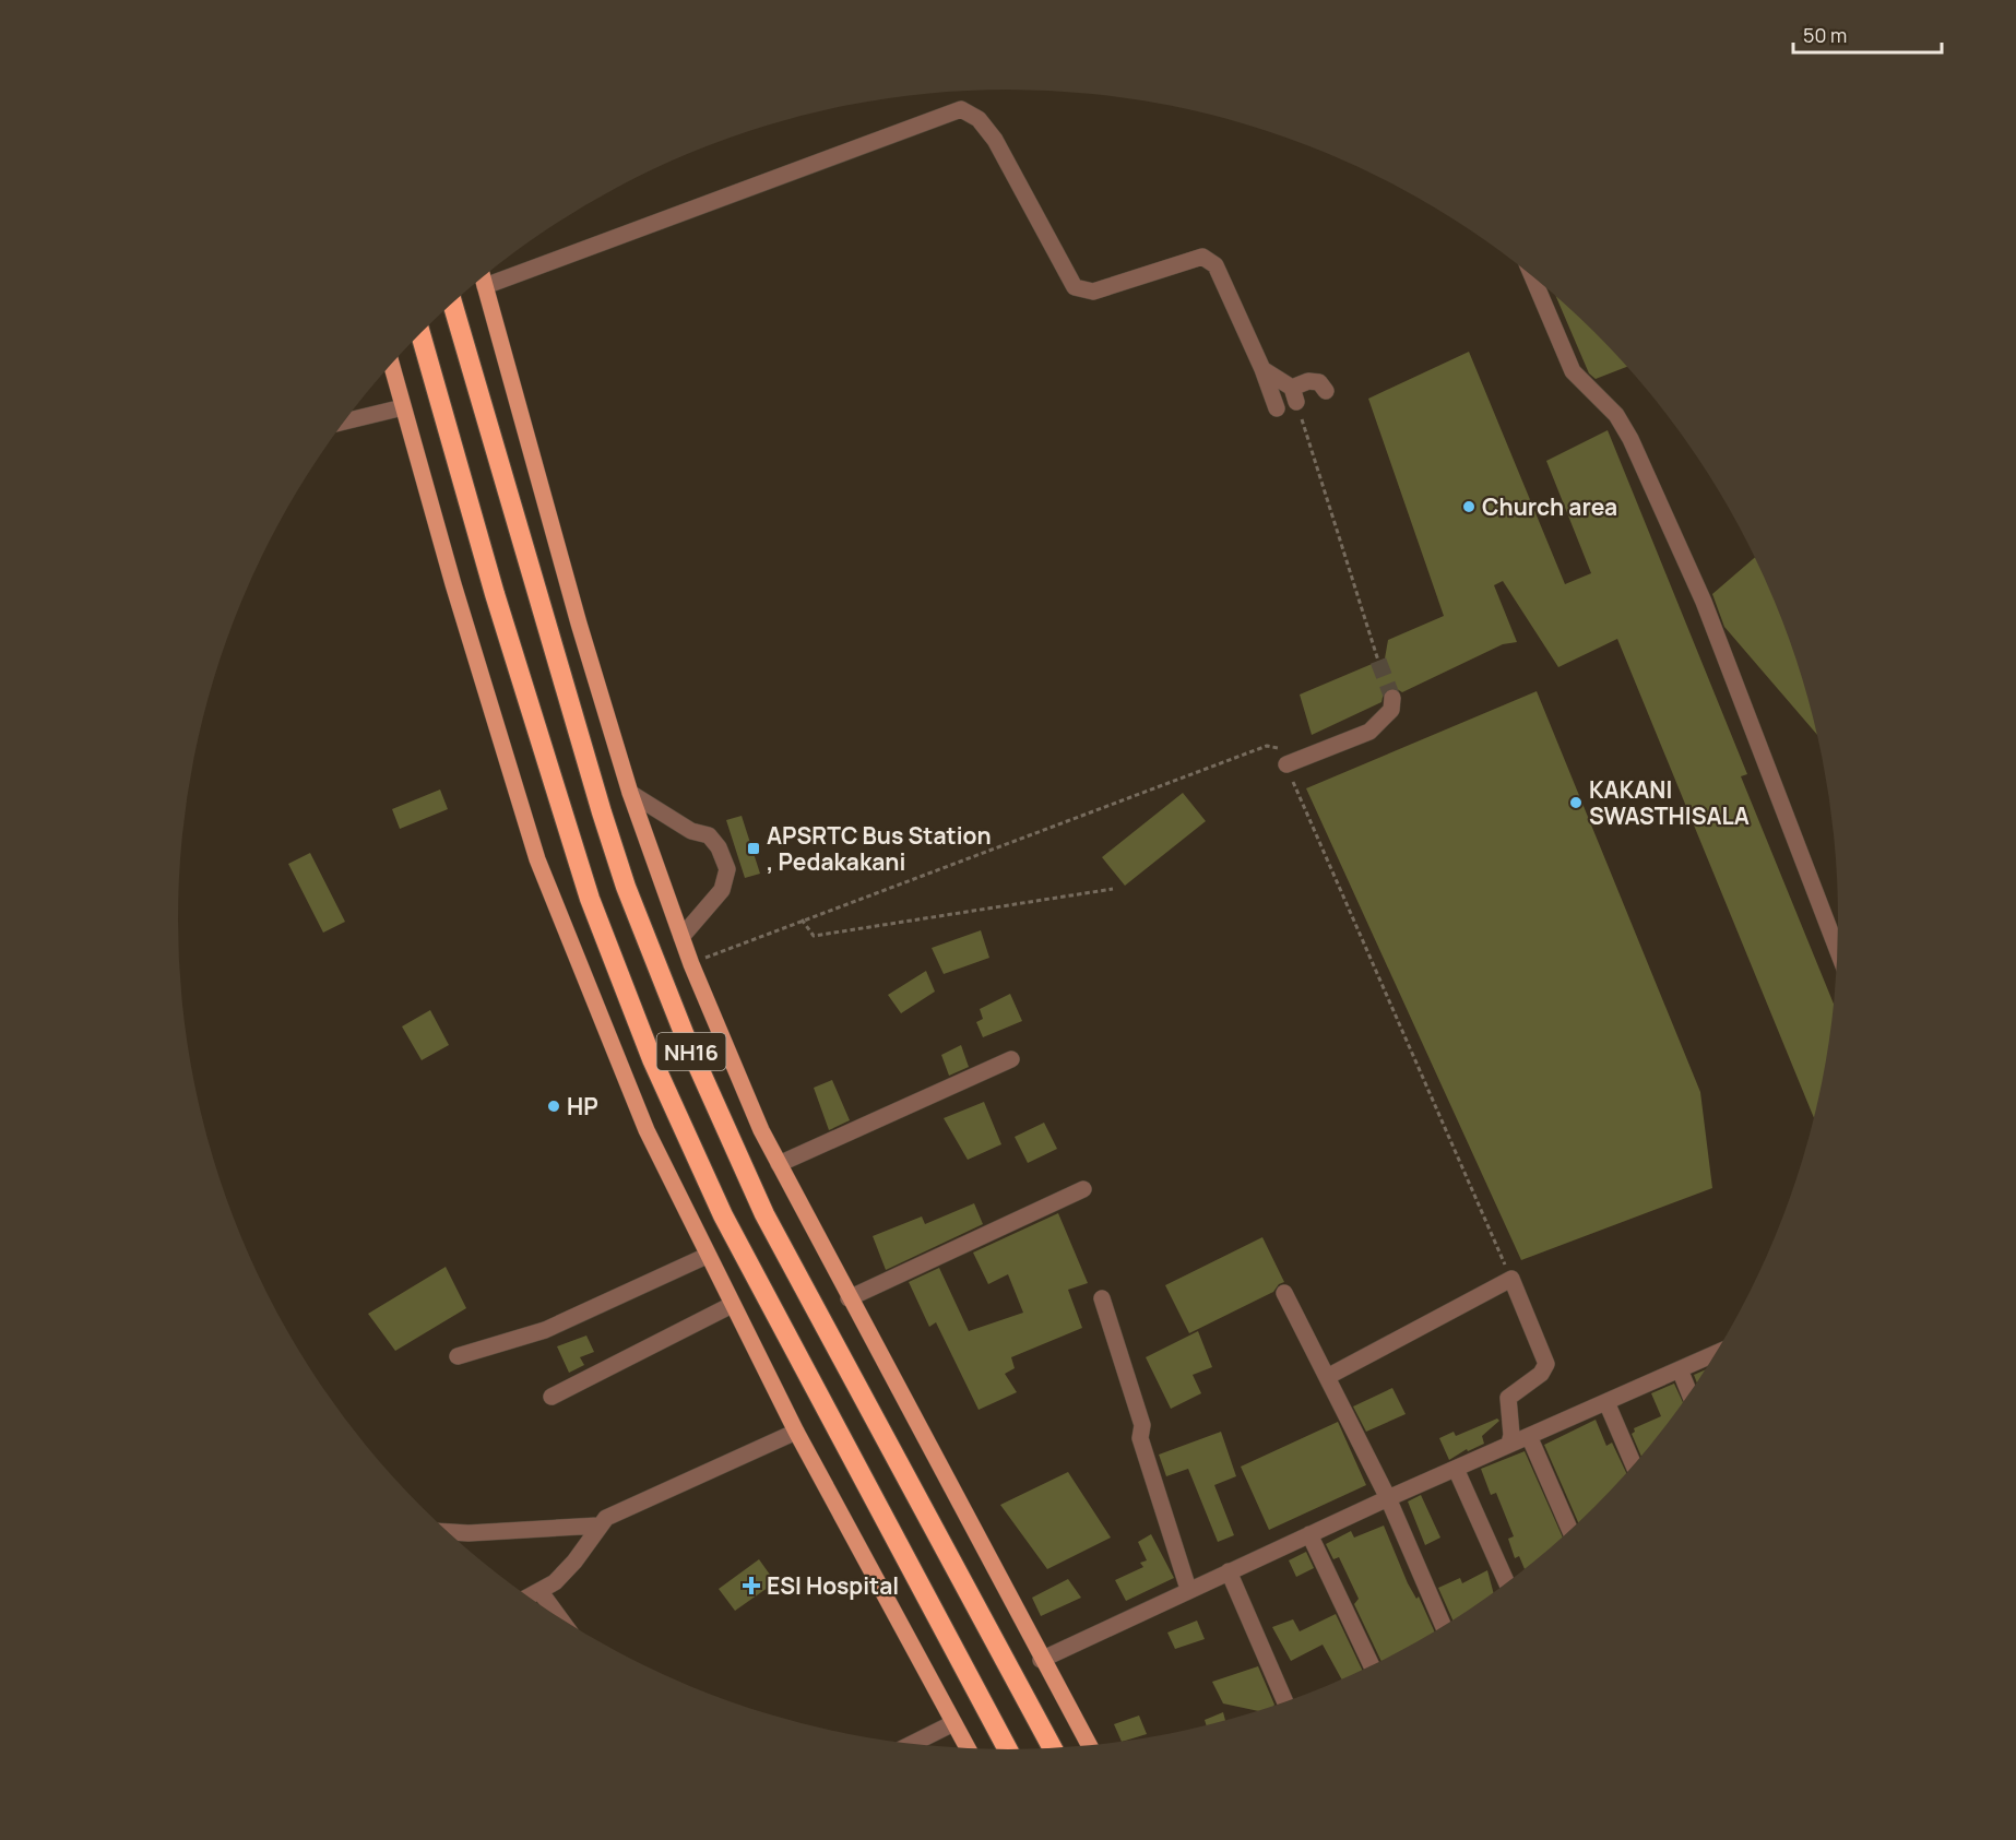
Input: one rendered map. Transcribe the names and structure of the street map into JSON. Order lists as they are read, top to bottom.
{
  "streets": {
    "highway": ["NH16"]
  },
  "places": {
    "other": ["Church area", "KAKANI SWASTHISALA", "HP"],
    "transit": ["APSRTC Bus Station , Pedakakani"],
    "health": ["ESI Hospital"]
  },
  "scale_bar": "50 m"
}
